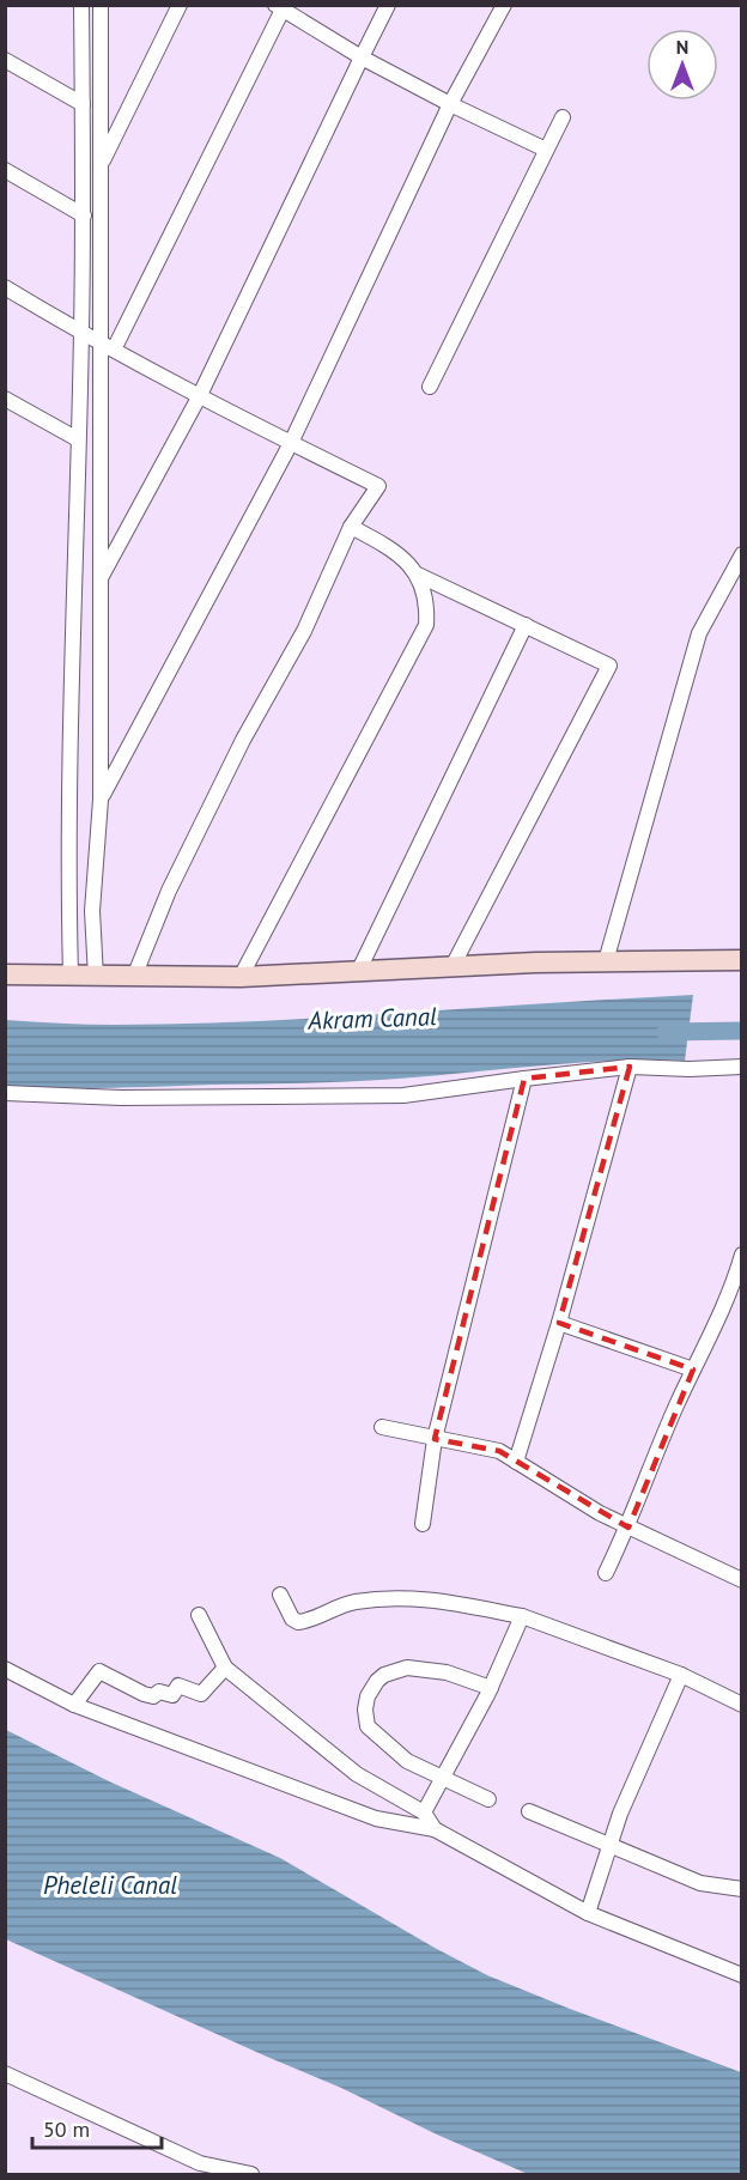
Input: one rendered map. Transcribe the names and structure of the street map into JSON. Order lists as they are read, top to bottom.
{
  "water": ["Akram Canal", "Pheleli Canal"],
  "scale_bar": "50 m",
  "north": "top"
}
